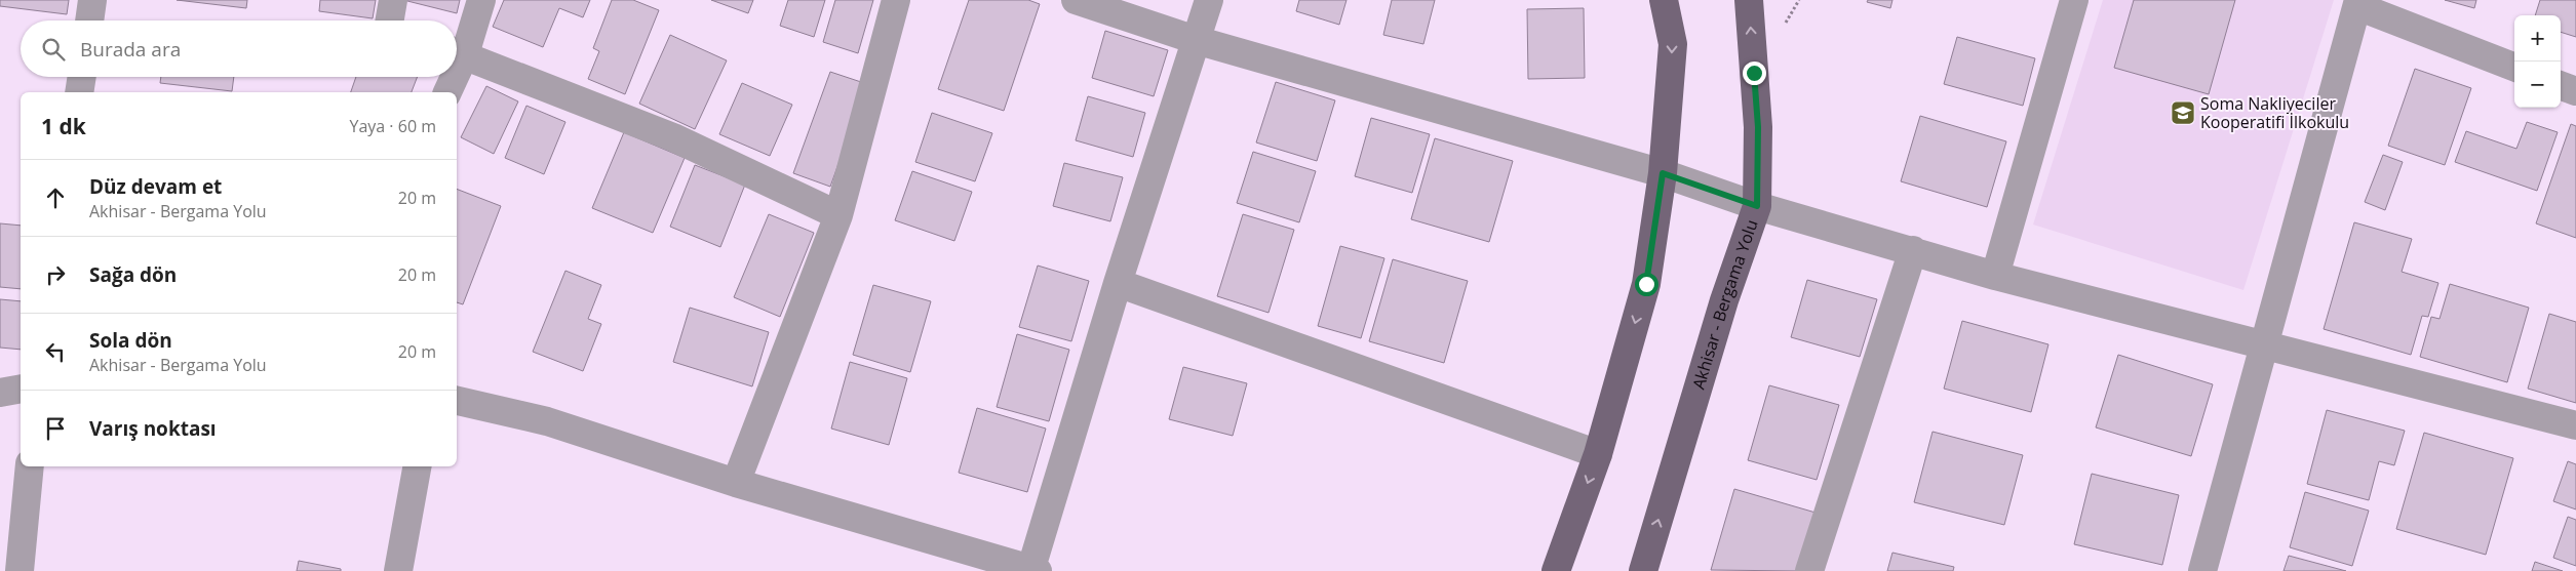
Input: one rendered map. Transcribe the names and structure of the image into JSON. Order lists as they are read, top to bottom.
{
  "streets": {
    "main road": ["Akhisar - Bergama Yolu"]
  },
  "places": {
    "school or university": ["Soma Nakliyeciler Kooperatifi İlkokulu"]
  },
  "page": {
    "map_buttons": ["+", "−"],
    "search": "Burada ara",
    "heading": ["1 dk", "Yaya · 60 m"],
    "list": [
      ["Düz devam et", "Akhisar - Bergama Yolu", "20 m"],
      ["Sağa dön", "20 m"],
      ["Sola dön", "Akhisar - Bergama Yolu", "20 m"],
      "Varış noktası"
    ]
  }
}
